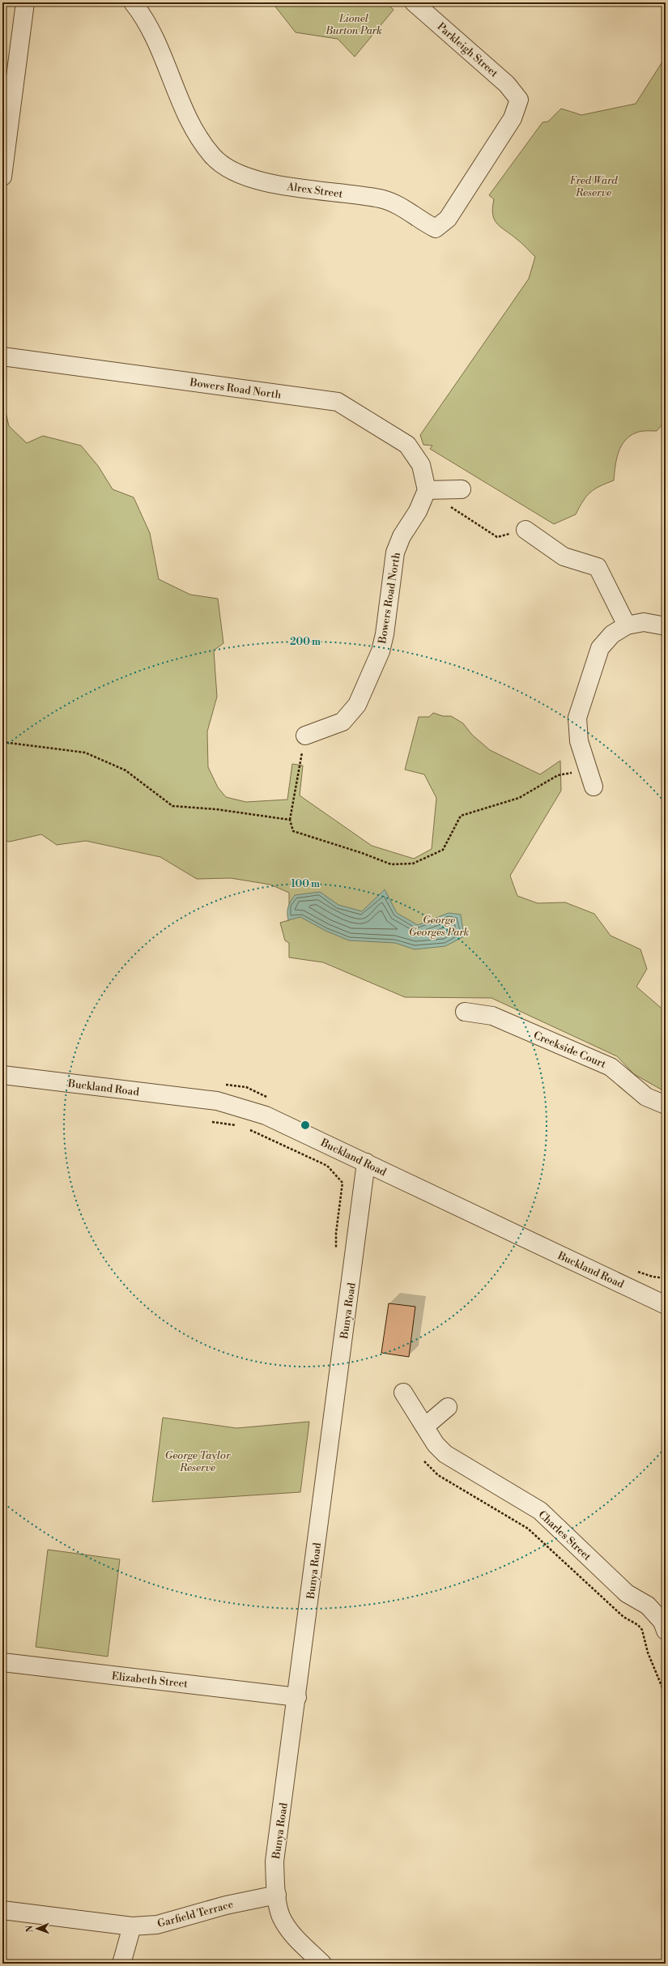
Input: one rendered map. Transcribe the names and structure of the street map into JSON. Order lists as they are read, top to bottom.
{
  "streets": {
    "street": [
      "Parkleigh Street",
      "Alrex Street",
      "Bowers Road North",
      "Creekside Court",
      "Buckland Road",
      "Bunya Road",
      "Charles Street",
      "Elizabeth Street",
      "Garfield Terrace"
    ]
  },
  "crossings": [
    ["Parkleigh Street", "Alrex Street"],
    ["Buckland Road", "Bunya Road"],
    ["Bunya Road", "Elizabeth Street"],
    ["Bunya Road", "Garfield Terrace"]
  ],
  "parks": [
    "Lionel Burton Park",
    "Fred Ward Reserve",
    "George Georges Park",
    "George Taylor Reserve"
  ],
  "north": "left",
  "rings": ["200 m", "100 m"]
}
